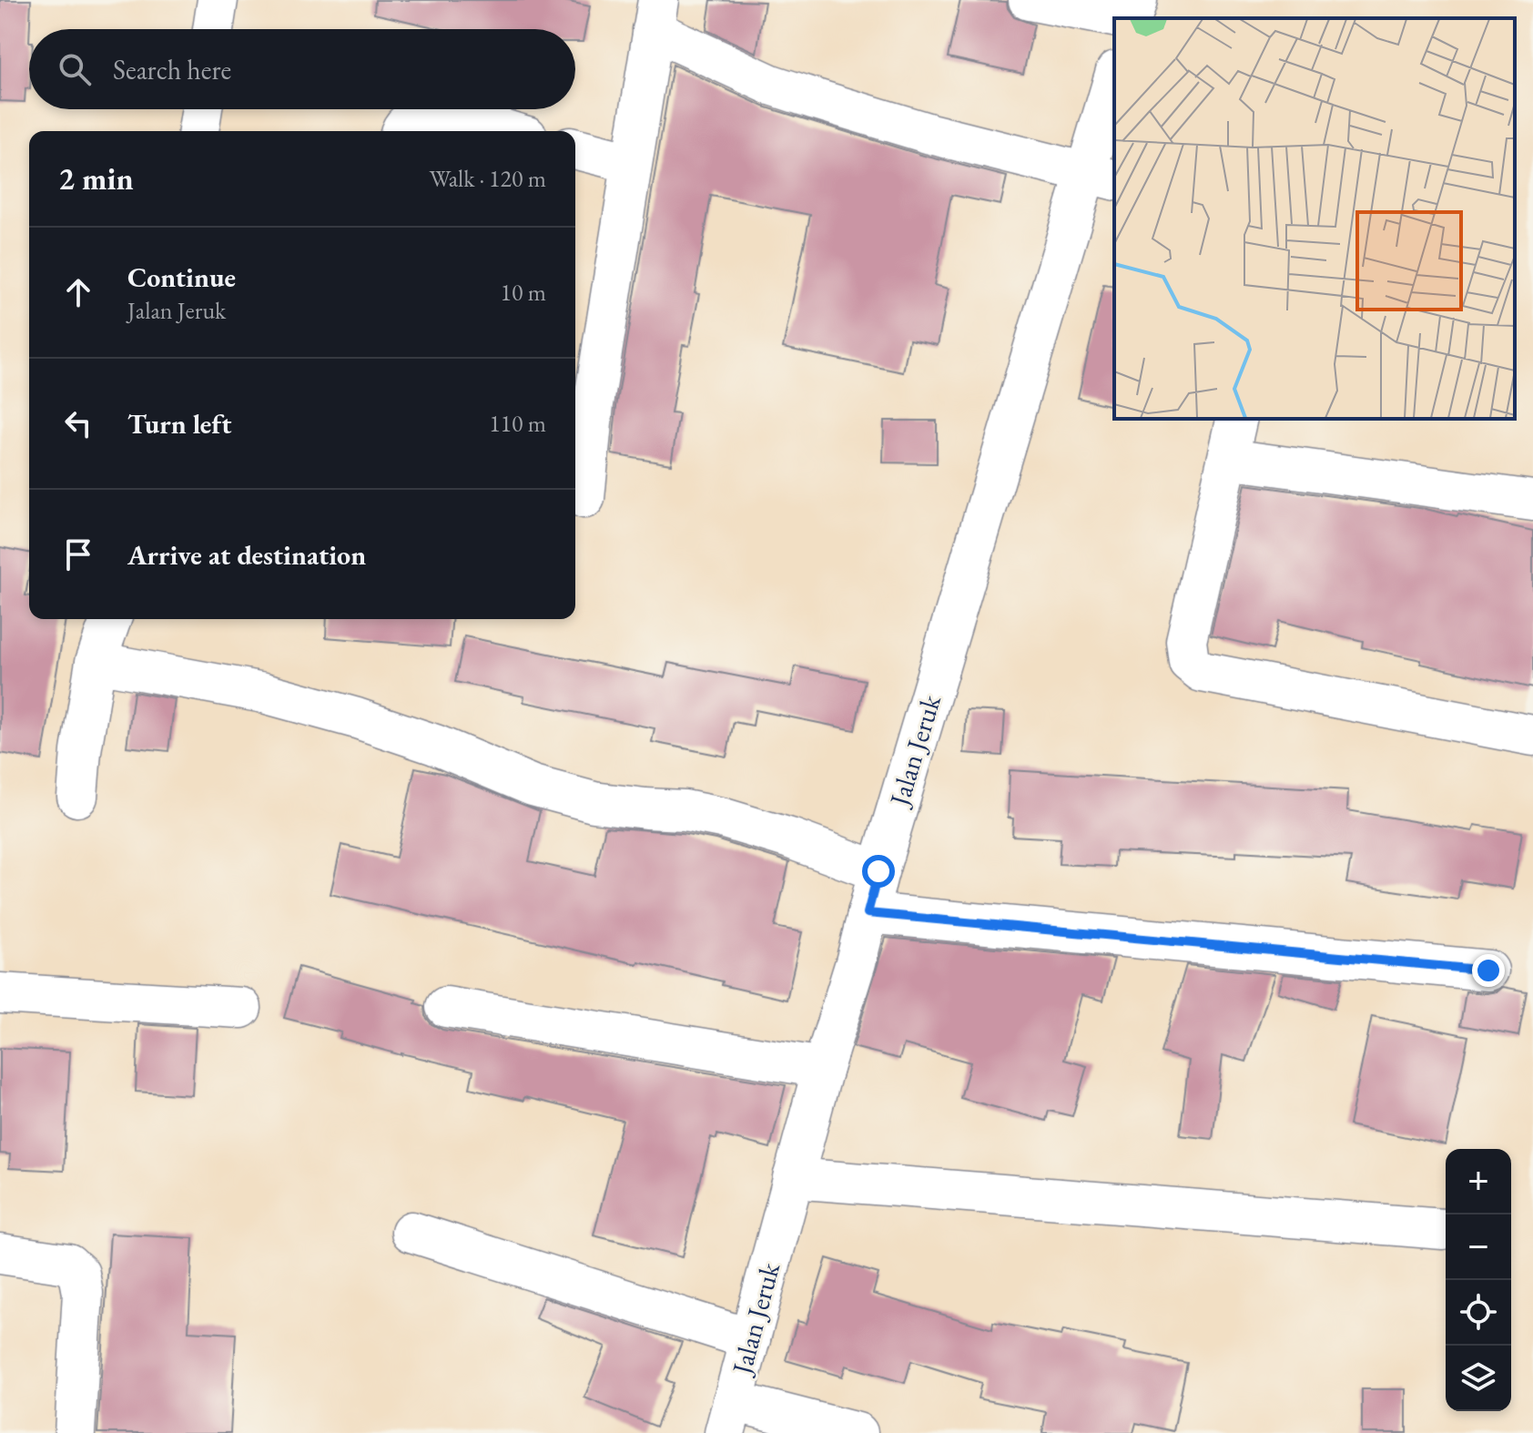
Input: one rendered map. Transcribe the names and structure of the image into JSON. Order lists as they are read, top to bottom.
{
  "streets": {
    "street": ["Jalan Jeruk"]
  },
  "page": {
    "search": "Search here",
    "heading": ["2 min", "Walk · 120 m"],
    "list": [
      ["Continue", "Jalan Jeruk", "10 m"],
      ["Turn left", "110 m"],
      "Arrive at destination"
    ],
    "map_buttons": ["+", "−"]
  }
}
